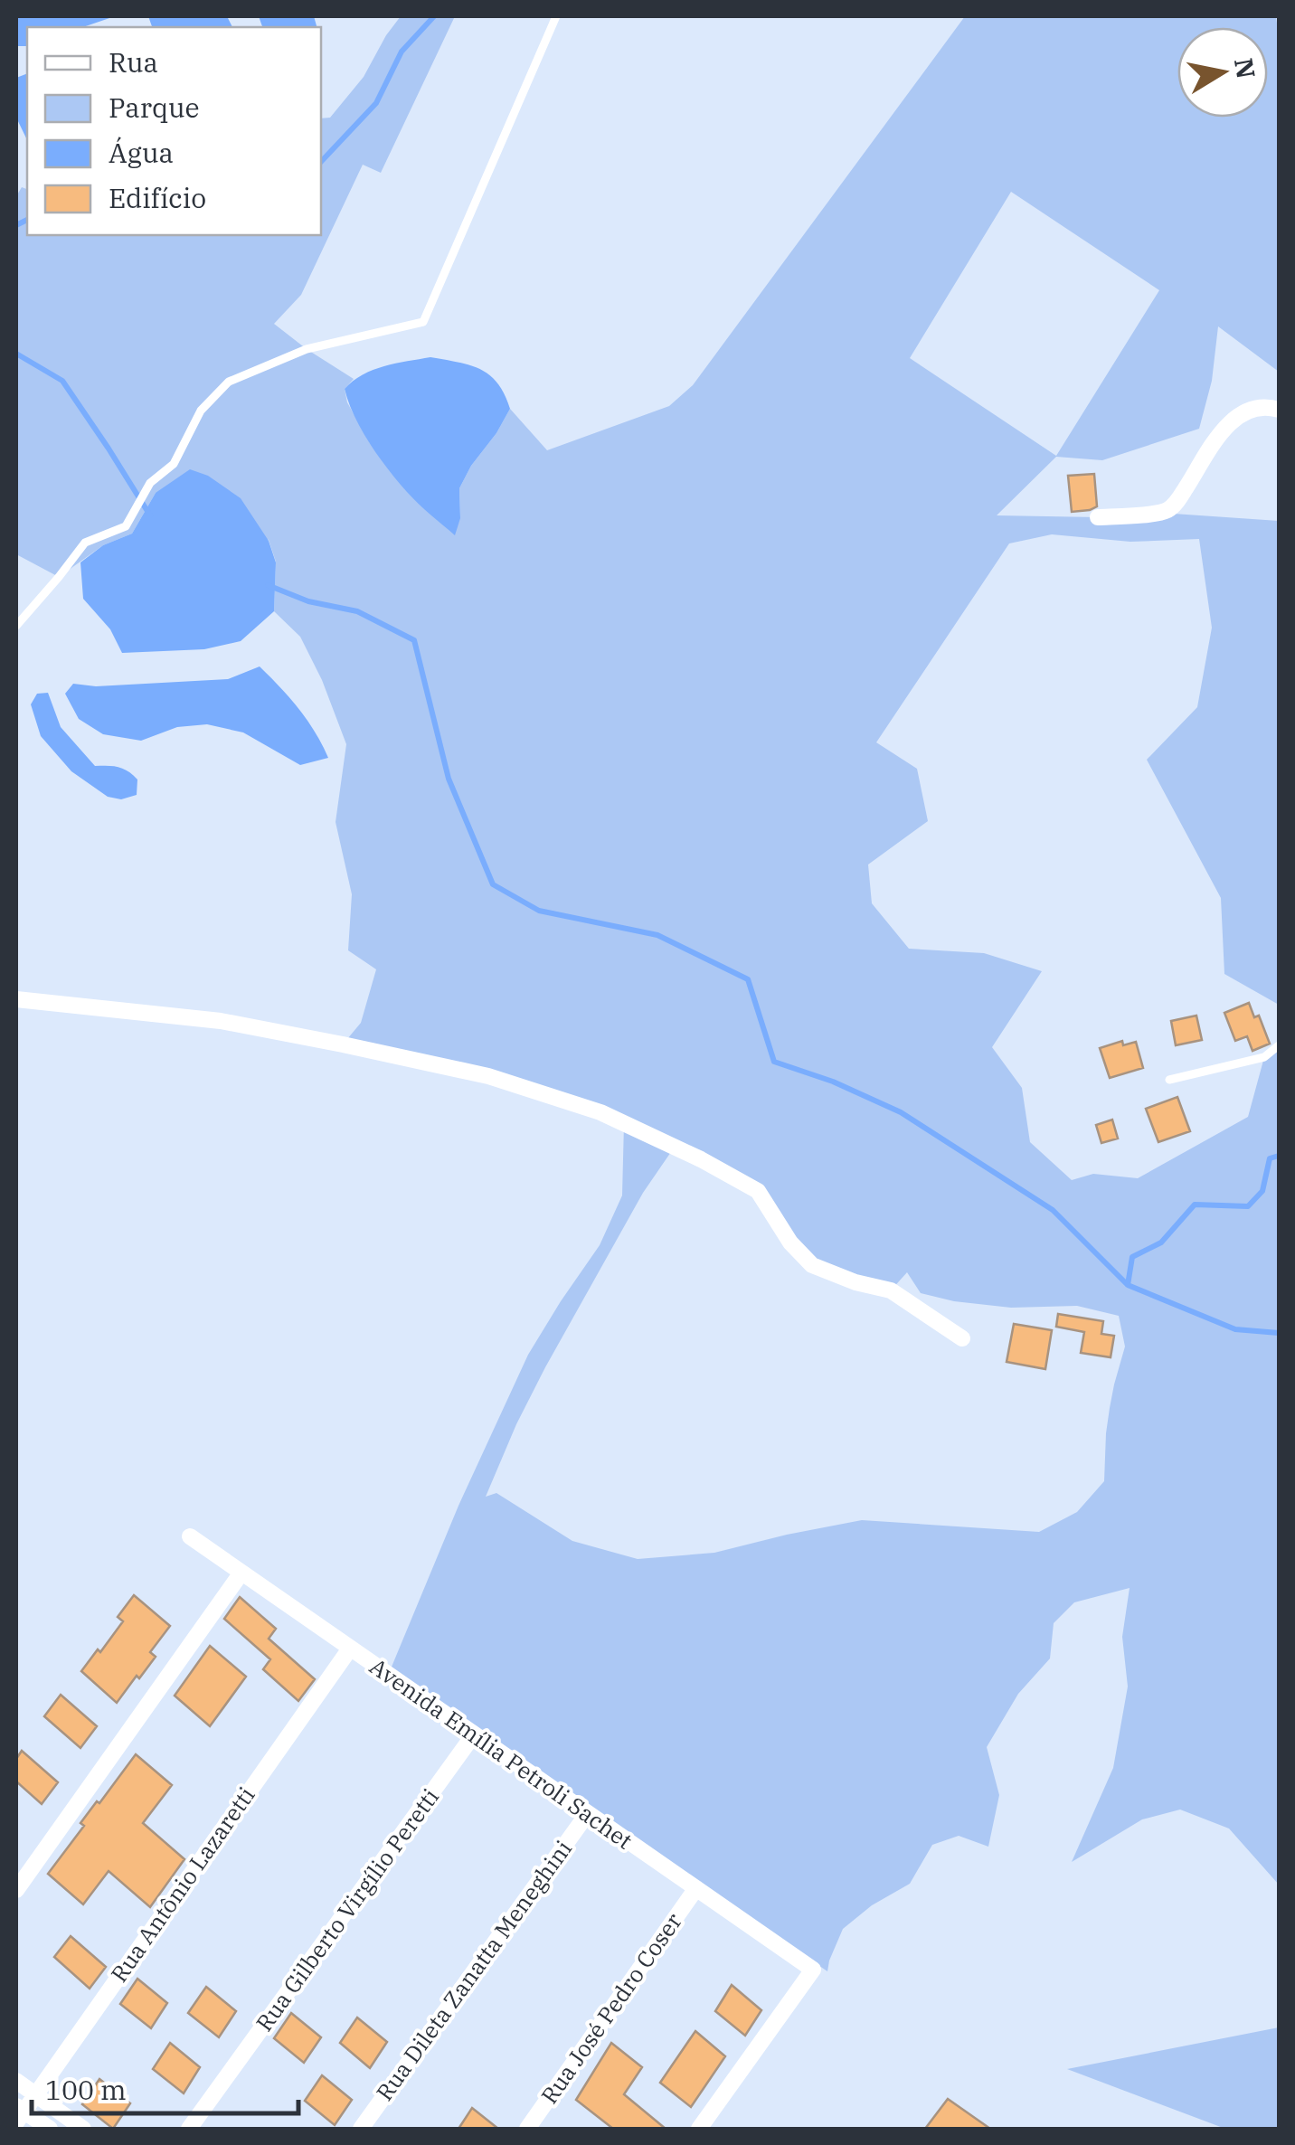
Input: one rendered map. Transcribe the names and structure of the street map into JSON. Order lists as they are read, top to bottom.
{
  "streets": {
    "street": [
      "Avenida Emília Petroli Sachet",
      "Rua Antônio Lazaretti",
      "Rua Gilberto Virgílio Peretti",
      "Rua Dileta Zanatta Meneghini",
      "Rua José Pedro Coser"
    ]
  },
  "crossings": [
    ["Avenida Emília Petroli Sachet", "Rua Antônio Lazaretti"],
    ["Avenida Emília Petroli Sachet", "Rua Gilberto Virgílio Peretti"],
    ["Avenida Emília Petroli Sachet", "Rua Dileta Zanatta Meneghini"],
    ["Avenida Emília Petroli Sachet", "Rua José Pedro Coser"]
  ],
  "legend": [
    "Rua",
    "Parque",
    "Água",
    "Edifício"
  ],
  "scale_bar": "100 m",
  "north": "right"
}
